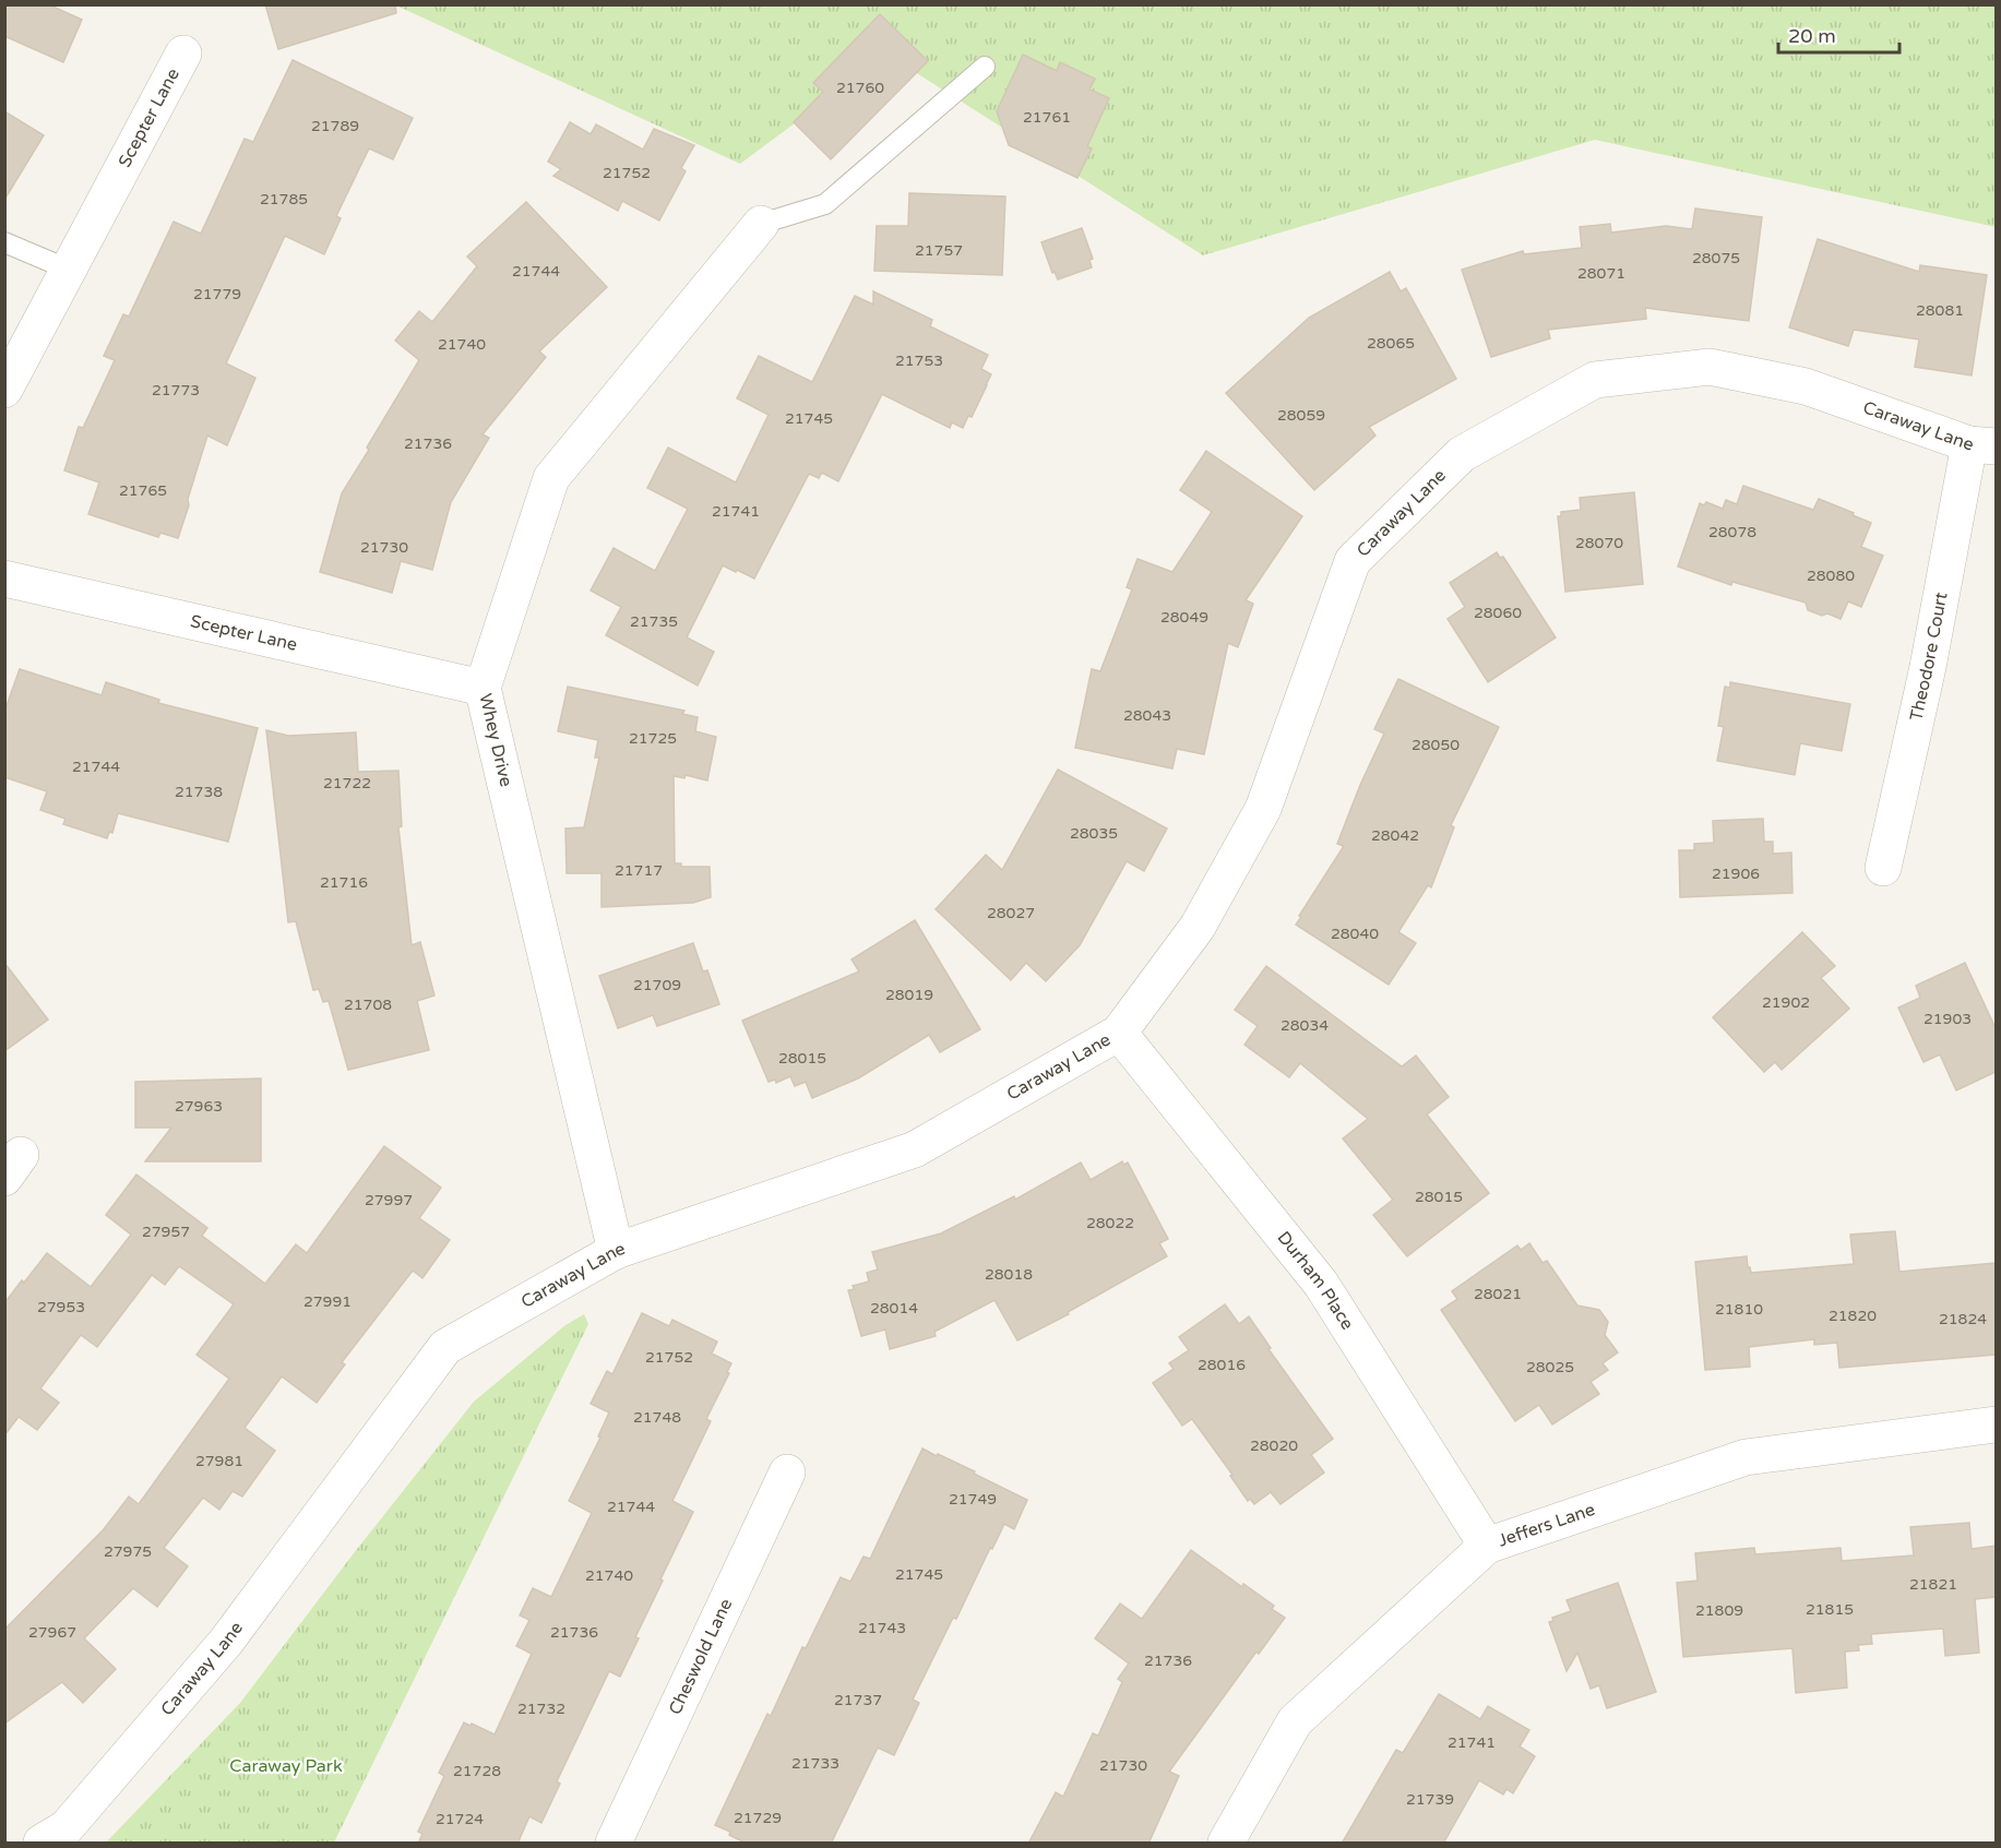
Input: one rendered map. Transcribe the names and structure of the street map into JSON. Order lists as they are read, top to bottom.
{
  "streets": {
    "street": [
      "Scepter Lane",
      "Caraway Lane",
      "Theodore Court",
      "Whey Drive",
      "Durham Place",
      "Jeffers Lane",
      "Cheswold Lane"
    ]
  },
  "crossings": [
    ["Scepter Lane", "Whey Drive"],
    ["Caraway Lane", "Theodore Court"],
    ["Caraway Lane", "Whey Drive"],
    ["Caraway Lane", "Durham Place"],
    ["Durham Place", "Jeffers Lane"]
  ],
  "parks": ["Caraway Park"],
  "house_numbers": [
    "21760",
    "21761",
    "21789",
    "21752",
    "21785",
    "21757",
    "28075",
    "21744",
    "28071",
    "21779",
    "28081",
    "28065",
    "21740",
    "21753",
    "21773",
    "28059",
    "21745",
    "21736",
    "21765",
    "21741",
    "28078",
    "28070",
    "21730",
    "28080",
    "28060",
    "28049",
    "21735",
    "28043",
    "21725",
    "28050",
    "21744",
    "21722",
    "21738",
    "28035",
    "28042",
    "21717",
    "21906",
    "21716",
    "28027",
    "28040",
    "21709",
    "28019",
    "21902",
    "21708",
    "21903",
    "28034",
    "28015",
    "27963",
    "28015",
    "27997",
    "28022",
    "27957",
    "28018",
    "28021",
    "27991",
    "27953",
    "28014",
    "21810",
    "21820",
    "21824",
    "21752",
    "28016",
    "28025",
    "21748",
    "28020",
    "27981",
    "21749",
    "21744",
    "27975",
    "21745",
    "21740",
    "21821",
    "21815",
    "21809",
    "21743",
    "27967",
    "21736",
    "21736",
    "21737",
    "21732",
    "21741",
    "21733",
    "21730",
    "21728",
    "21739",
    "21729",
    "21724"
  ],
  "scale_bar": "20 m"
}
